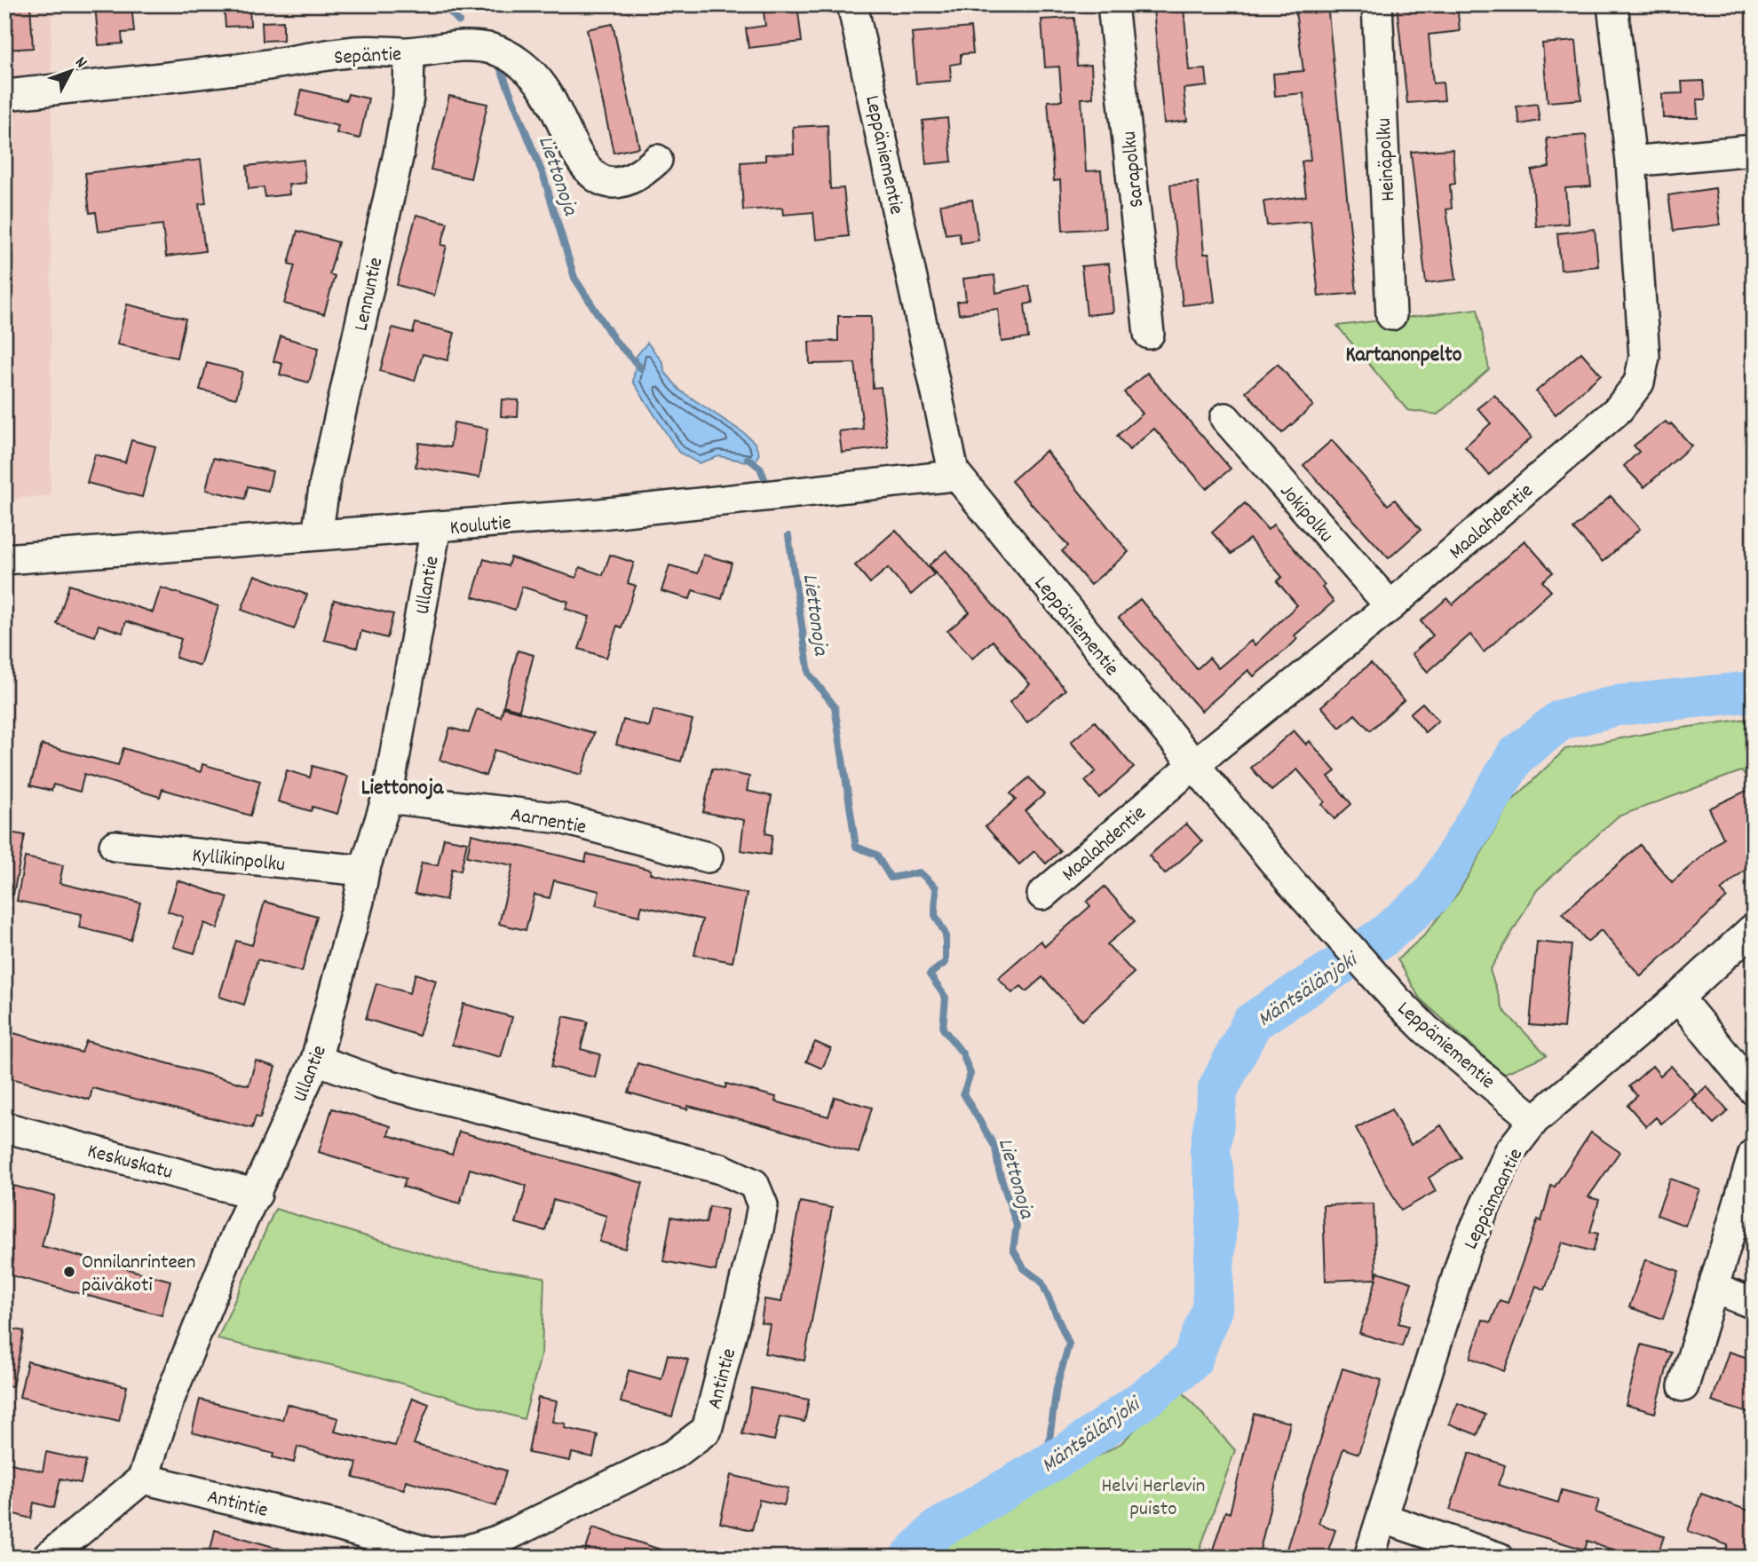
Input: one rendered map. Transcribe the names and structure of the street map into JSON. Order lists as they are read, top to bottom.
{
  "streets": {
    "street": [
      "Sepäntie",
      "Leppäniementie",
      "Heinäpolku",
      "Sarapolku",
      "Lennuntie",
      "Jokipolku",
      "Maalahdentie",
      "Koulutie",
      "Ullantie",
      "Aarnentie",
      "Kyllikinpolku",
      "Keskuskatu",
      "Leppämaantie",
      "Antintie"
    ]
  },
  "crossings": [
    ["Sepäntie", "Lennuntie"],
    ["Leppäniementie", "Maalahdentie"],
    ["Leppäniementie", "Koulutie"],
    ["Leppäniementie", "Leppämaantie"],
    ["Lennuntie", "Koulutie"],
    ["Jokipolku", "Maalahdentie"],
    ["Koulutie", "Ullantie"],
    ["Ullantie", "Aarnentie"],
    ["Ullantie", "Kyllikinpolku"],
    ["Ullantie", "Keskuskatu"],
    ["Ullantie", "Antintie"]
  ],
  "districts": ["Kartanonpelto", "Liettonoja"],
  "water": ["Liettonoja", "Mäntsälänjoki"],
  "parks": ["Helvi Herlevin puisto"],
  "places": ["Onnilanrinteen päiväkoti"],
  "north": "top right"
}
